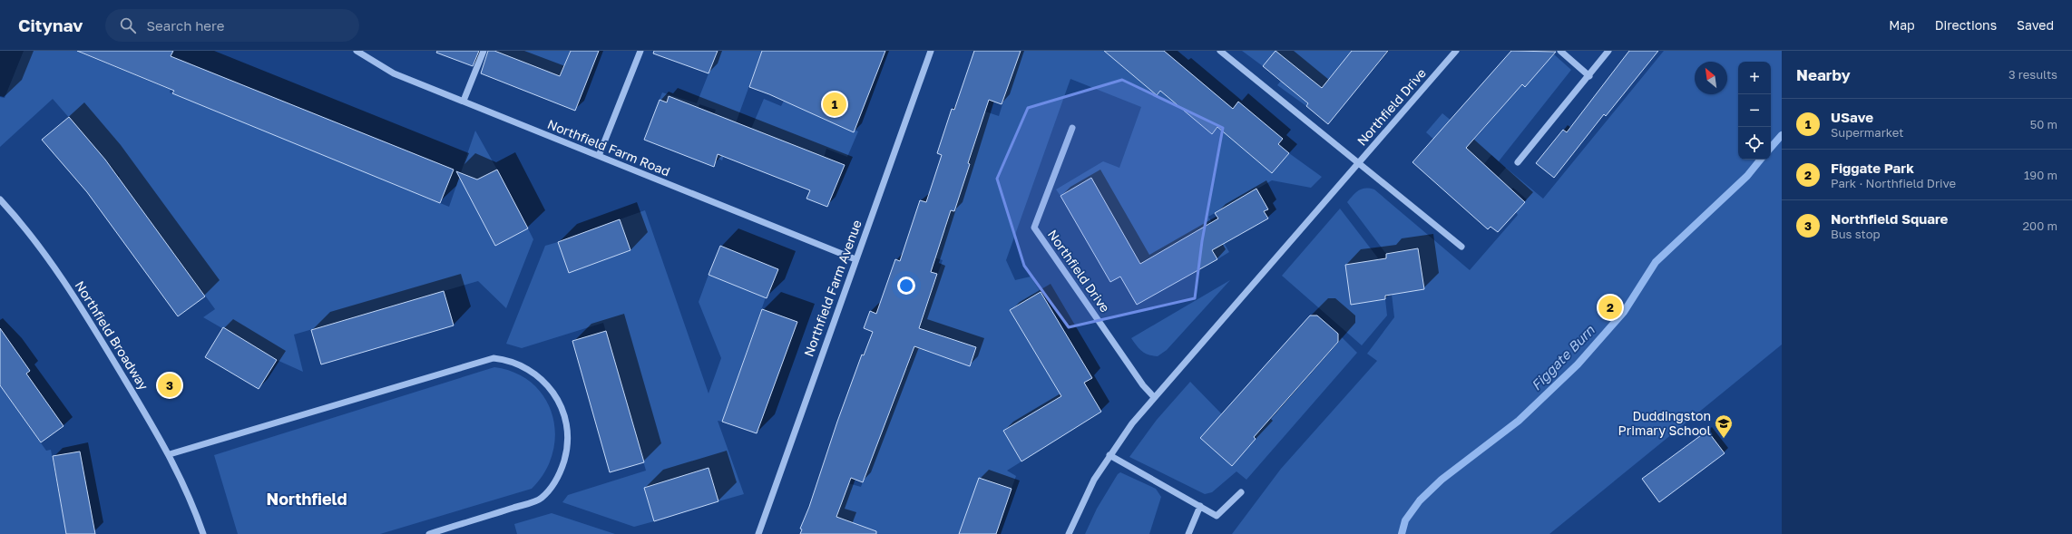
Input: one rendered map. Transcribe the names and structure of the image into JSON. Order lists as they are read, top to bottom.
{
  "streets": {
    "street": [
      "Northfield Drive",
      "Northfield Farm Road",
      "Northfield Farm Avenue",
      "Northfield Broadway"
    ]
  },
  "crossings": [
    ["Northfield Farm Road", "Northfield Farm Avenue"]
  ],
  "districts": ["Northfield"],
  "water": ["Figgate Burn"],
  "places": {
    "school or university": ["Duddingston Primary School"]
  },
  "north": "top left",
  "page": {
    "header": "Citynav",
    "search": "Search here",
    "nav": ["Map", "Directions", "Saved"],
    "heading": ["Nearby", "3 results"],
    "map_buttons": ["+", "−"],
    "pins": ["1", "2", "3"],
    "list": [
      {
        "mark": "1",
        "name": "USave",
        "note": "Supermarket",
        "value": "50 m"
      },
      {
        "mark": "2",
        "name": "Figgate Park",
        "note": "Park · Northfield Drive",
        "value": "190 m"
      },
      {
        "mark": "3",
        "name": "Northfield Square",
        "note": "Bus stop",
        "value": "200 m"
      }
    ]
  }
}
